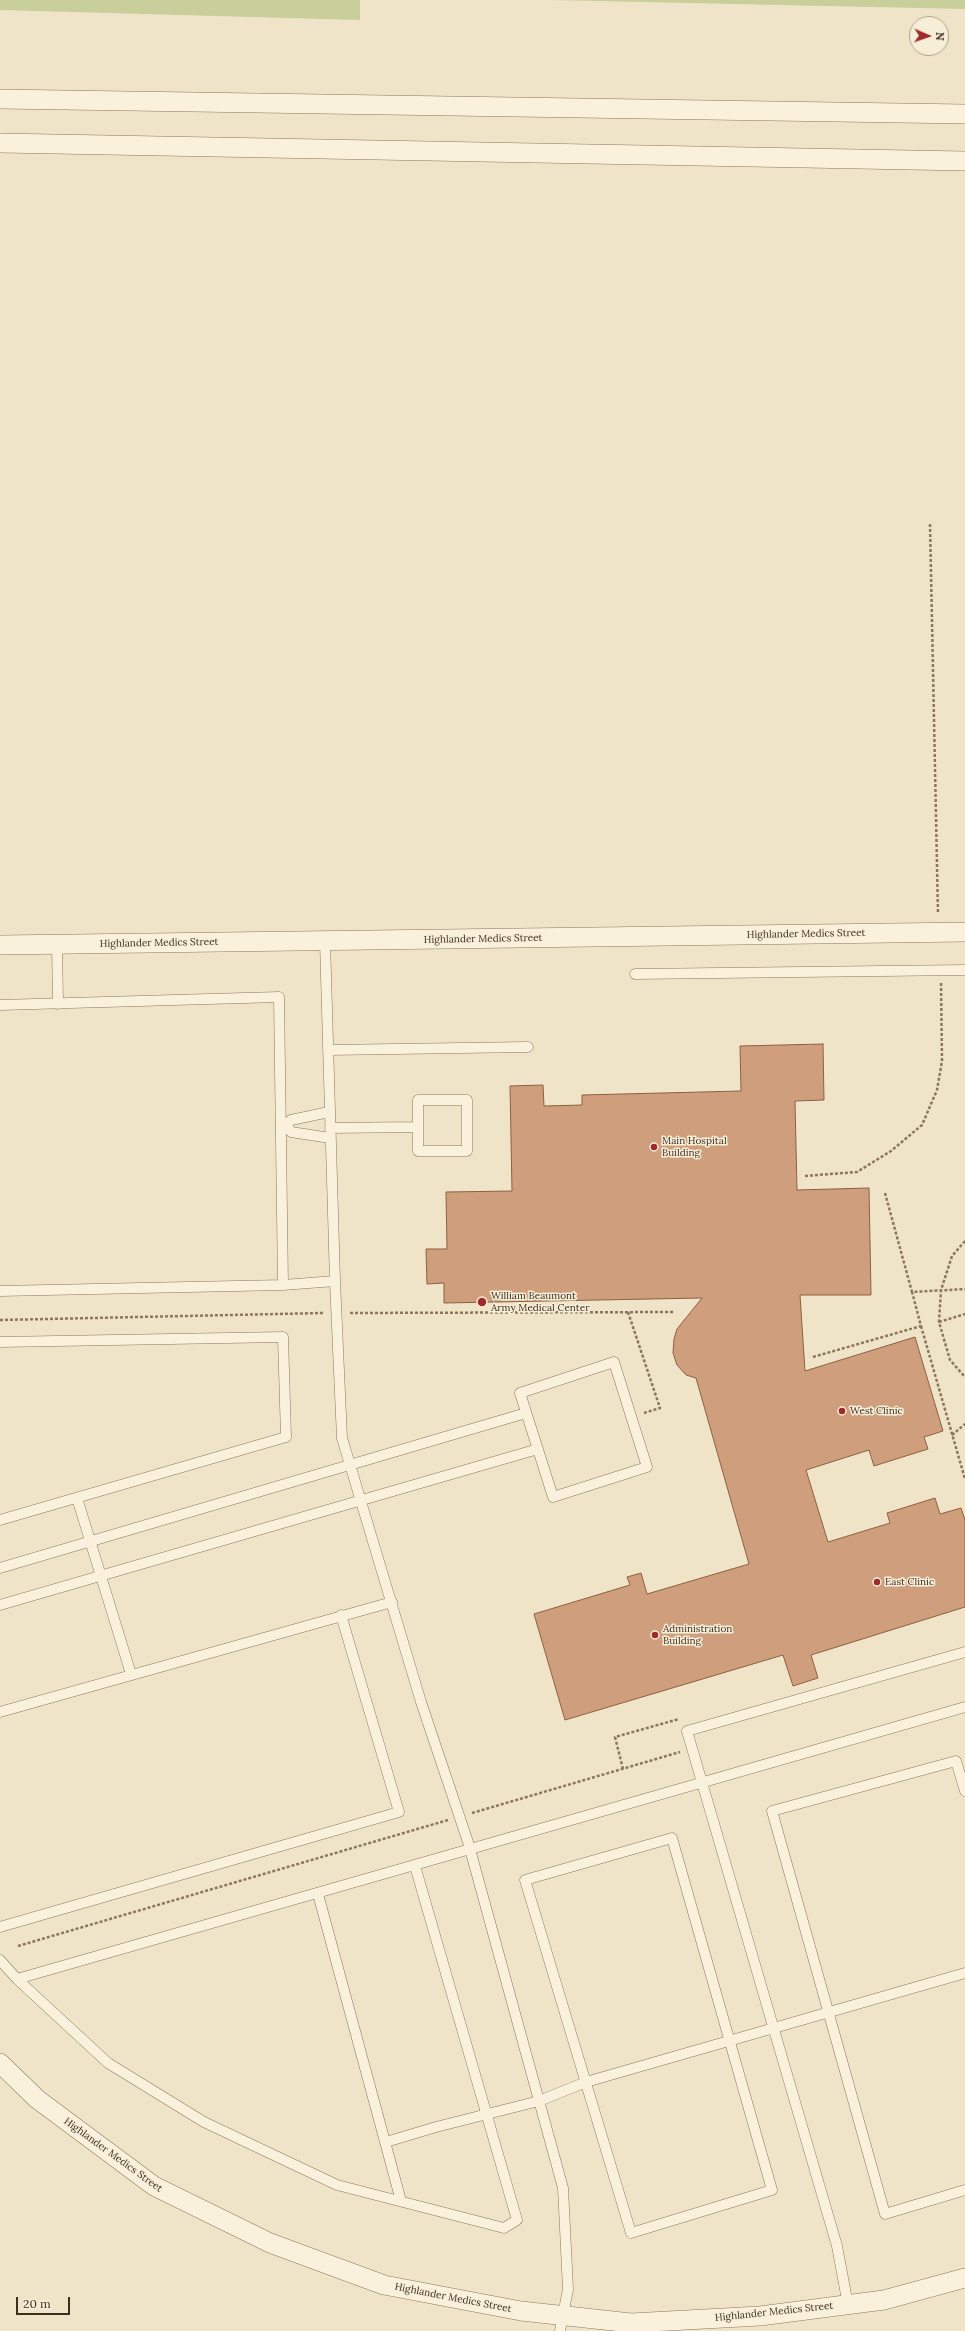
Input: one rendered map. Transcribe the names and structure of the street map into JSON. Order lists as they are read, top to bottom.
{
  "streets": {
    "street": ["Highlander Medics Street"]
  },
  "places": [
    "Main Hospital Building",
    "William Beaumont Army Medical Center",
    "West Clinic",
    "East Clinic",
    "Administration Building"
  ],
  "scale_bar": "20 m",
  "north": "right"
}
